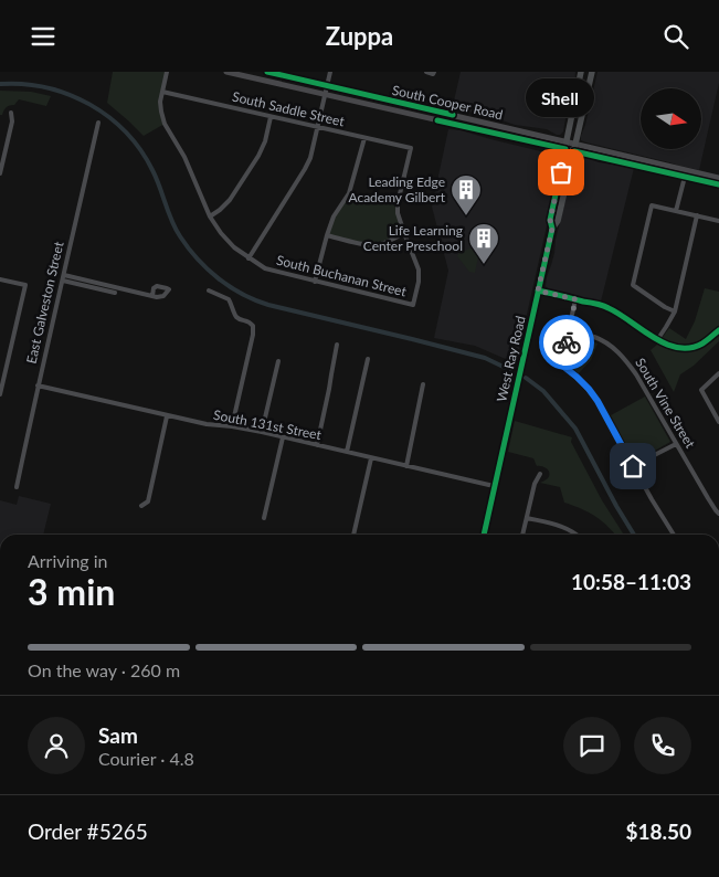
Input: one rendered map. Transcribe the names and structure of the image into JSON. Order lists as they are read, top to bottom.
{
  "streets": {
    "main road": ["South Cooper Road", "West Ray Road"],
    "street": [
      "South Saddle Street",
      "South Buchanan Street",
      "East Galveston Street",
      "South Vine Street",
      "South 131st Street"
    ]
  },
  "crossings": [
    ["South Cooper Road", "West Ray Road"],
    ["South Saddle Street", "South Buchanan Street"],
    ["East Galveston Street", "South 131st Street"],
    ["West Ray Road", "South 131st Street"]
  ],
  "places": {
    "other": ["Shell"],
    "building": ["Leading Edge Academy Gilbert", "Life Learning Center Preschool"]
  },
  "north": "right",
  "page": {
    "header": "Zuppa",
    "bubble": "Shell",
    "heading": ["3 min", "Arriving in", "10:58–11:03"],
    "panel": [
      "Sam",
      "Courier · 4.8",
      "Order #5265",
      "$18.50"
    ],
    "bar": "On the way · 260 m"
  }
}
